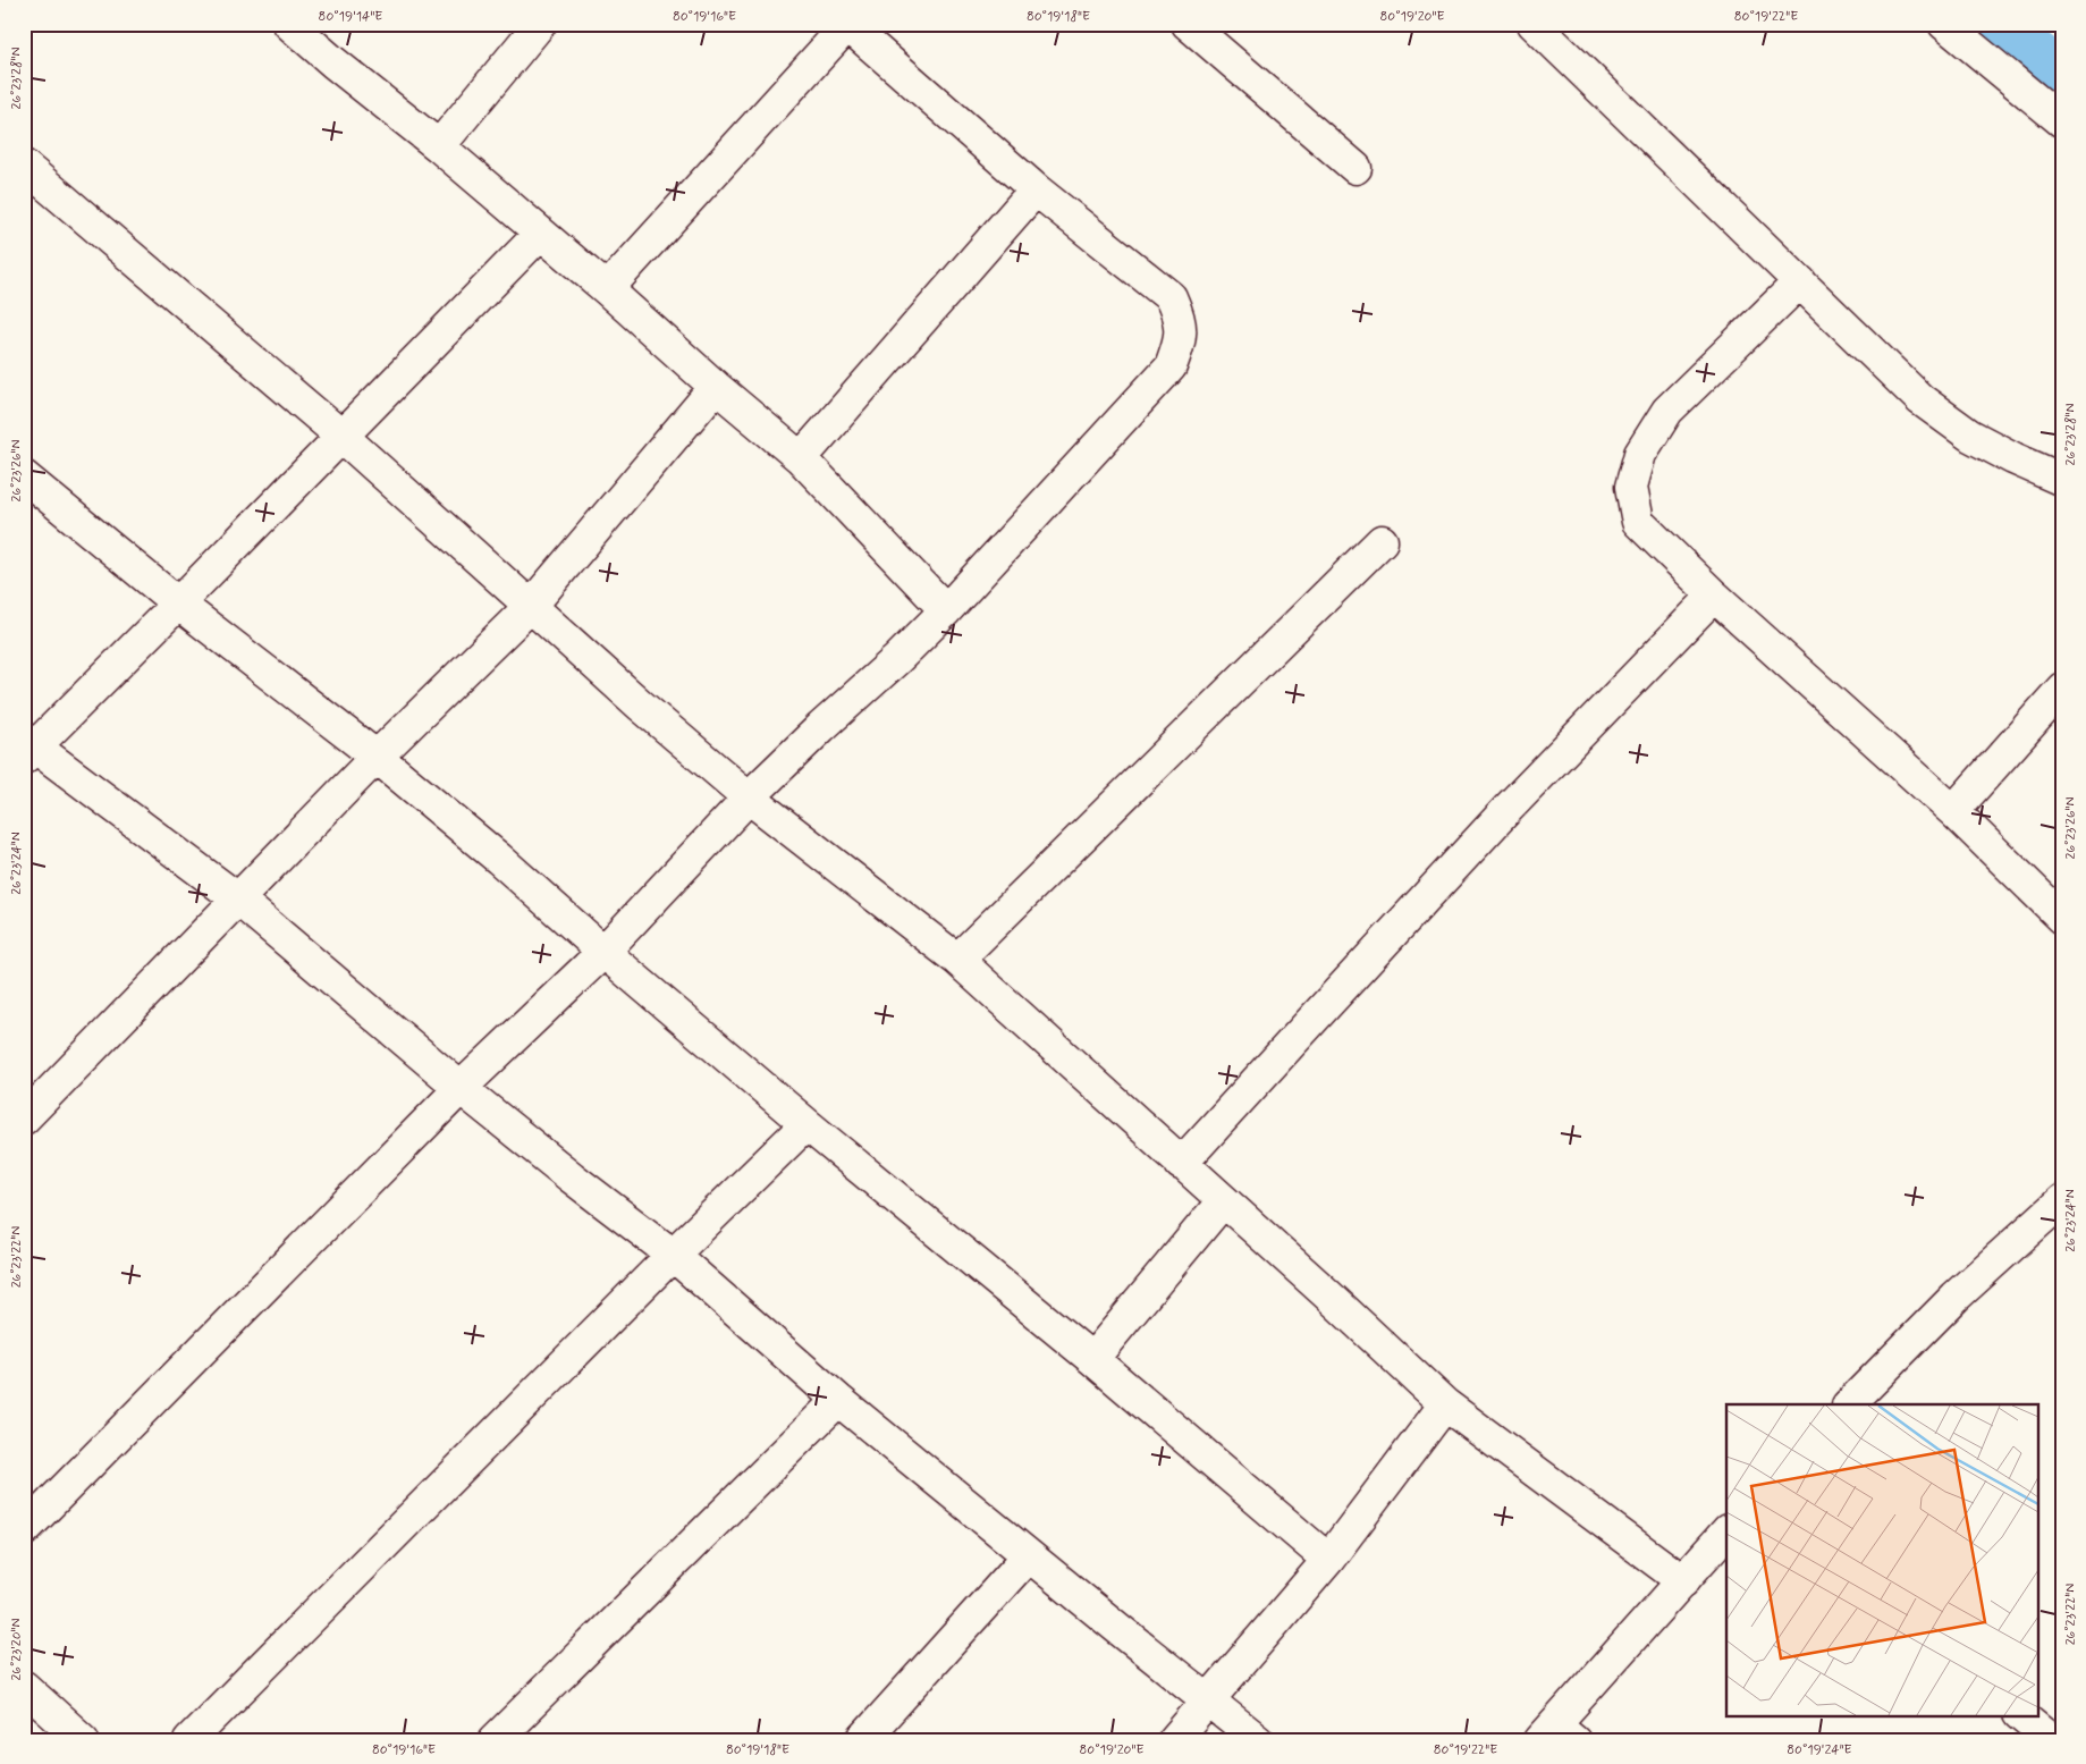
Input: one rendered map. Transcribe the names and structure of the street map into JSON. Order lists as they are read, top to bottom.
{
  "coordinates": [
    "80°19'14\"E",
    "80°19'16\"E",
    "80°19'18\"E",
    "80°19'20\"E",
    "80°19'22\"E",
    "26°23'28\"N",
    "26°23'26\"N",
    "26°23'24\"N",
    "26°23'22\"N",
    "26°23'20\"N",
    "80°19'24\"E"
  ]
}
